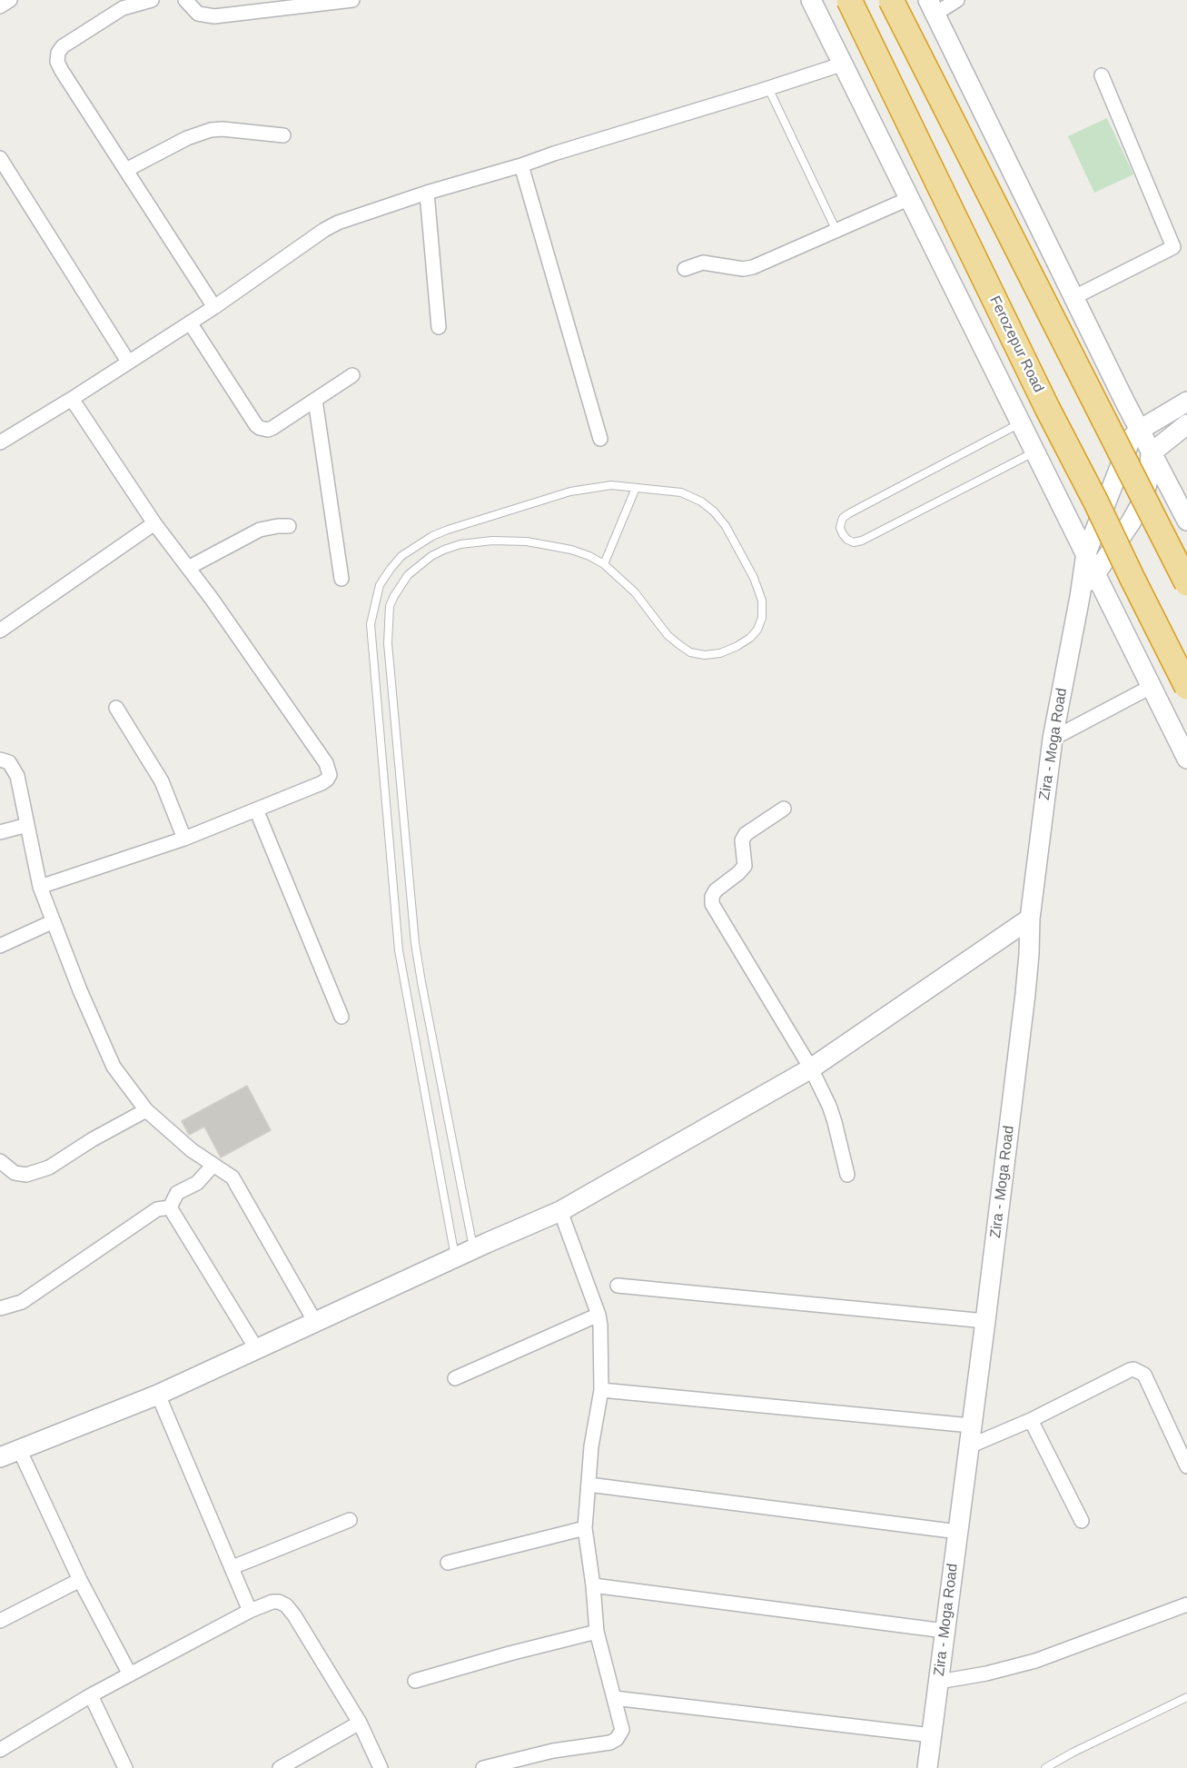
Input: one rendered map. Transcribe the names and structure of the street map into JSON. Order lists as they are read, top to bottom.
{
  "streets": {
    "highway": ["Ferozepur Road"],
    "street": ["Zira - Moga Road"]
  }
}
